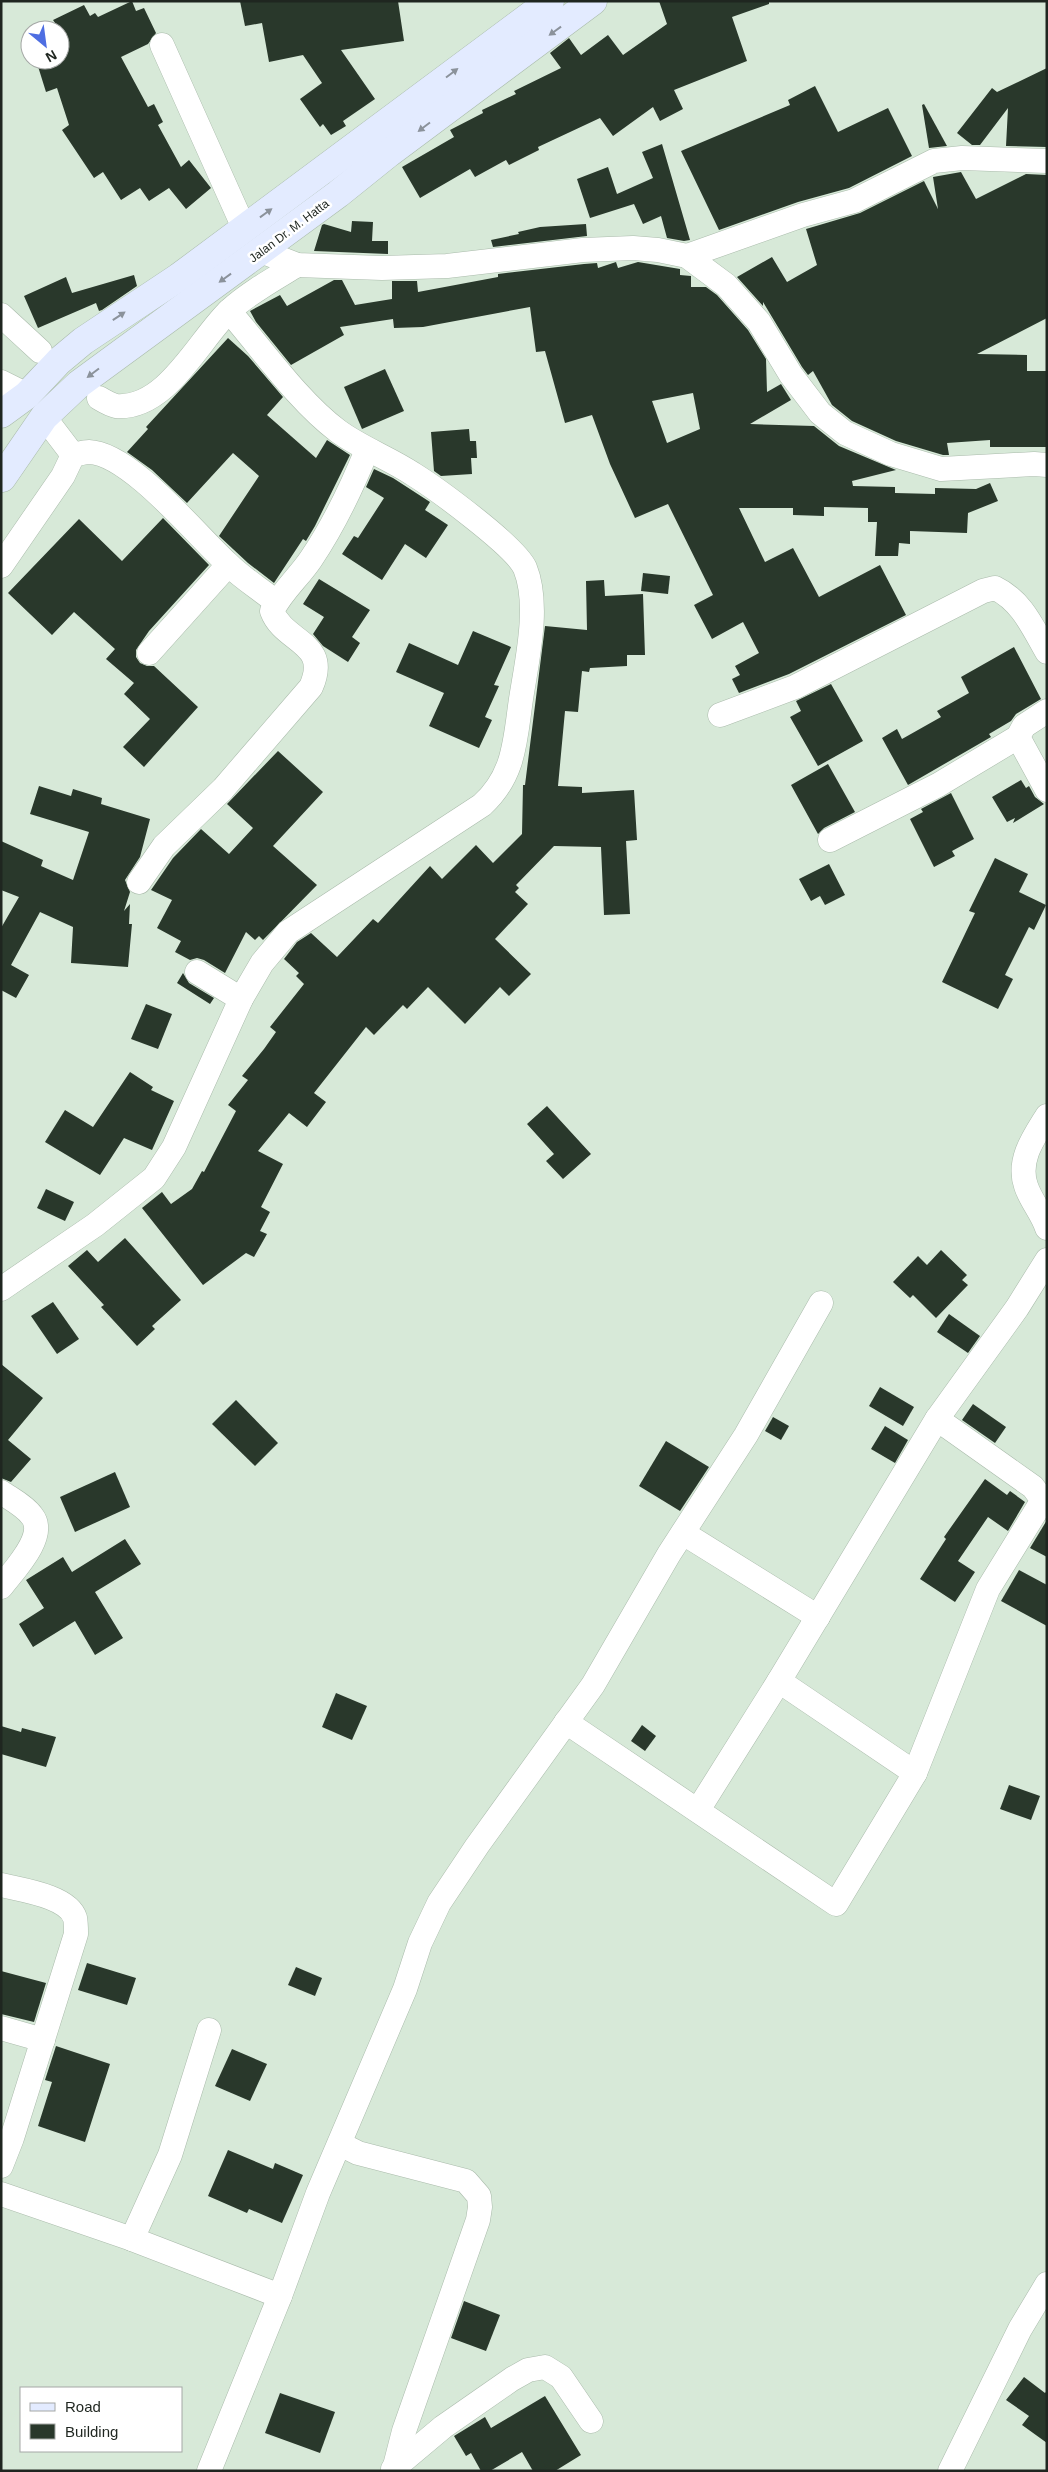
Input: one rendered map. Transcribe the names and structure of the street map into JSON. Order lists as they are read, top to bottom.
{
  "streets": {
    "main road": ["Jalan Dr. M. Hatta"]
  },
  "legend": ["Road", "Building"],
  "north": "bottom right"
}
